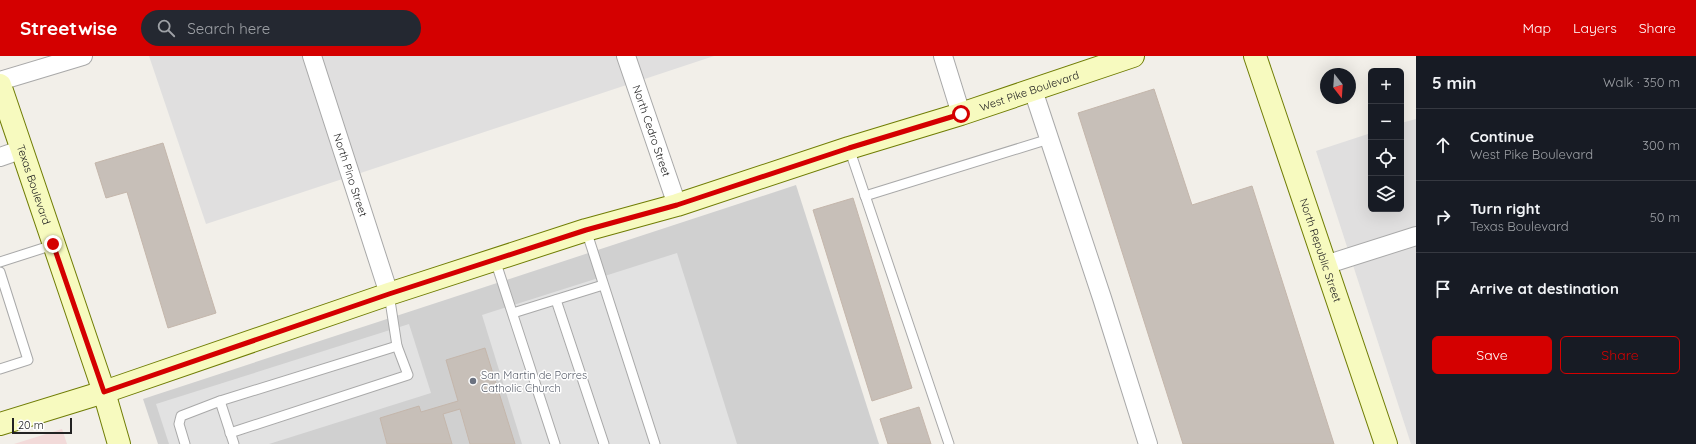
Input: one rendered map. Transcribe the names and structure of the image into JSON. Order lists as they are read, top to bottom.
{
  "streets": {
    "street": [
      "West Pike Boulevard",
      "North Cedro Street",
      "North Pino Street",
      "Texas Boulevard",
      "North Republic Street"
    ]
  },
  "crossings": [
    ["West Pike Boulevard", "North Cedro Street"],
    ["West Pike Boulevard", "North Pino Street"],
    ["West Pike Boulevard", "Texas Boulevard"]
  ],
  "places": ["San Martin de Porres Catholic Church"],
  "scale_bar": "20 m",
  "north": "bottom",
  "page": {
    "header": "Streetwise",
    "search": "Search here",
    "nav": ["Map", "Layers", "Share"],
    "heading": ["5 min", "Walk · 350 m"],
    "map_buttons": ["+", "−"],
    "list": [
      ["Continue", "West Pike Boulevard", "300 m"],
      ["Turn right", "Texas Boulevard", "50 m"],
      "Arrive at destination"
    ],
    "buttons": ["Save", "Share"],
    "scale": "20 m"
  }
}
